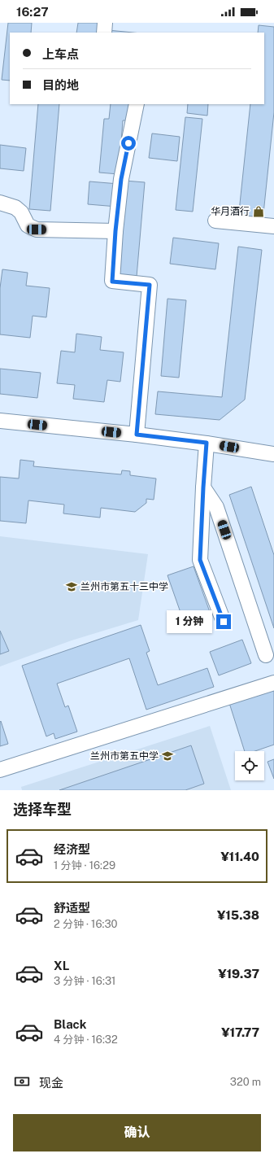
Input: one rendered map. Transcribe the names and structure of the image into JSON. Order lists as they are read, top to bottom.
{
  "places": {
    "shop": ["华月酒行"],
    "school or university": ["兰州市第五十三中学", "兰州市第五中学"]
  },
  "page": {
    "status": "16:27",
    "banner": ["上车点", "目的地"],
    "bubble": "1 分钟",
    "heading": "选择车型",
    "list": [
      {
        "name": "经济型",
        "note": "1 分钟 · 16:29",
        "value": "¥11.40"
      },
      {
        "name": "舒适型",
        "note": "2 分钟 · 16:30",
        "value": "¥15.38"
      },
      {
        "name": "XL",
        "note": "3 分钟 · 16:31",
        "value": "¥19.37"
      },
      {
        "name": "Black",
        "note": "4 分钟 · 16:32",
        "value": "¥17.77"
      }
    ],
    "pay": ["现金", "320 m"],
    "buttons": "确认"
  }
}
